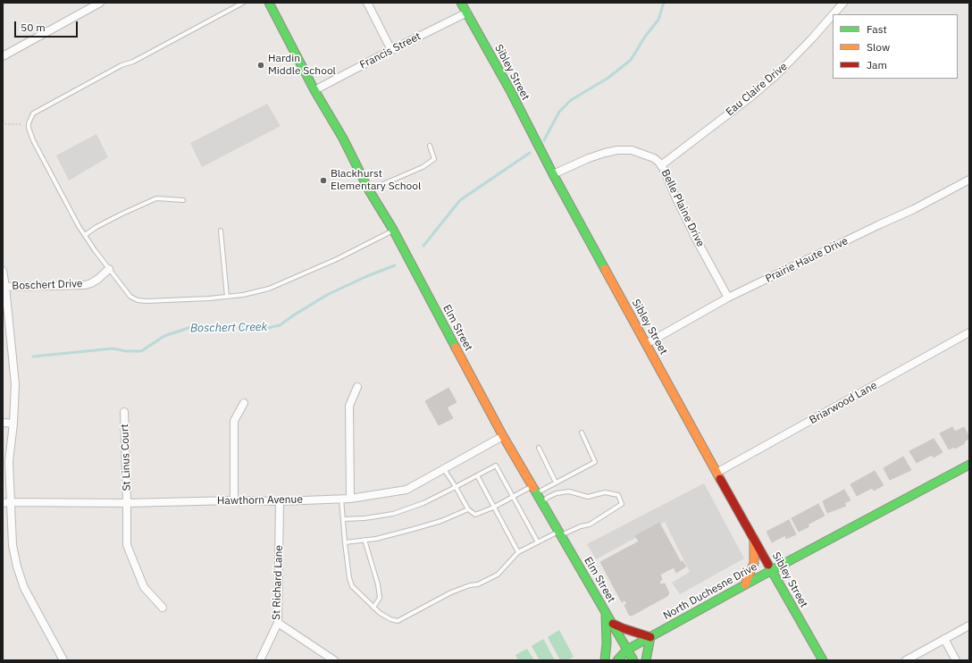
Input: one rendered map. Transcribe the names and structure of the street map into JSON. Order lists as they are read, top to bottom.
{
  "streets": {
    "street": [
      "Francis Street",
      "Sibley Street",
      "Eau Claire Drive",
      "Belle Plaine Drive",
      "Prairie Haute Drive",
      "Boschert Drive",
      "Elm Street",
      "Briarwood Lane",
      "St Linus Court",
      "Hawthorn Avenue",
      "St Richard Lane",
      "North Duchesne Drive"
    ]
  },
  "crossings": [
    ["Francis Street", "Sibley Street"],
    ["Francis Street", "Elm Street"],
    ["Sibley Street", "Belle Plaine Drive"],
    ["Sibley Street", "Prairie Haute Drive"],
    ["Sibley Street", "Briarwood Lane"],
    ["Sibley Street", "North Duchesne Drive"],
    ["Eau Claire Drive", "Belle Plaine Drive"],
    ["Belle Plaine Drive", "Prairie Haute Drive"],
    ["Elm Street", "Hawthorn Avenue"],
    ["Elm Street", "North Duchesne Drive"],
    ["St Linus Court", "Hawthorn Avenue"],
    ["Hawthorn Avenue", "St Richard Lane"]
  ],
  "water": ["Boschert Creek"],
  "places": ["Hardin Middle School", "Blackhurst Elementary School"],
  "legend": ["Fast", "Slow", "Jam"],
  "scale_bar": "50 m"
}
